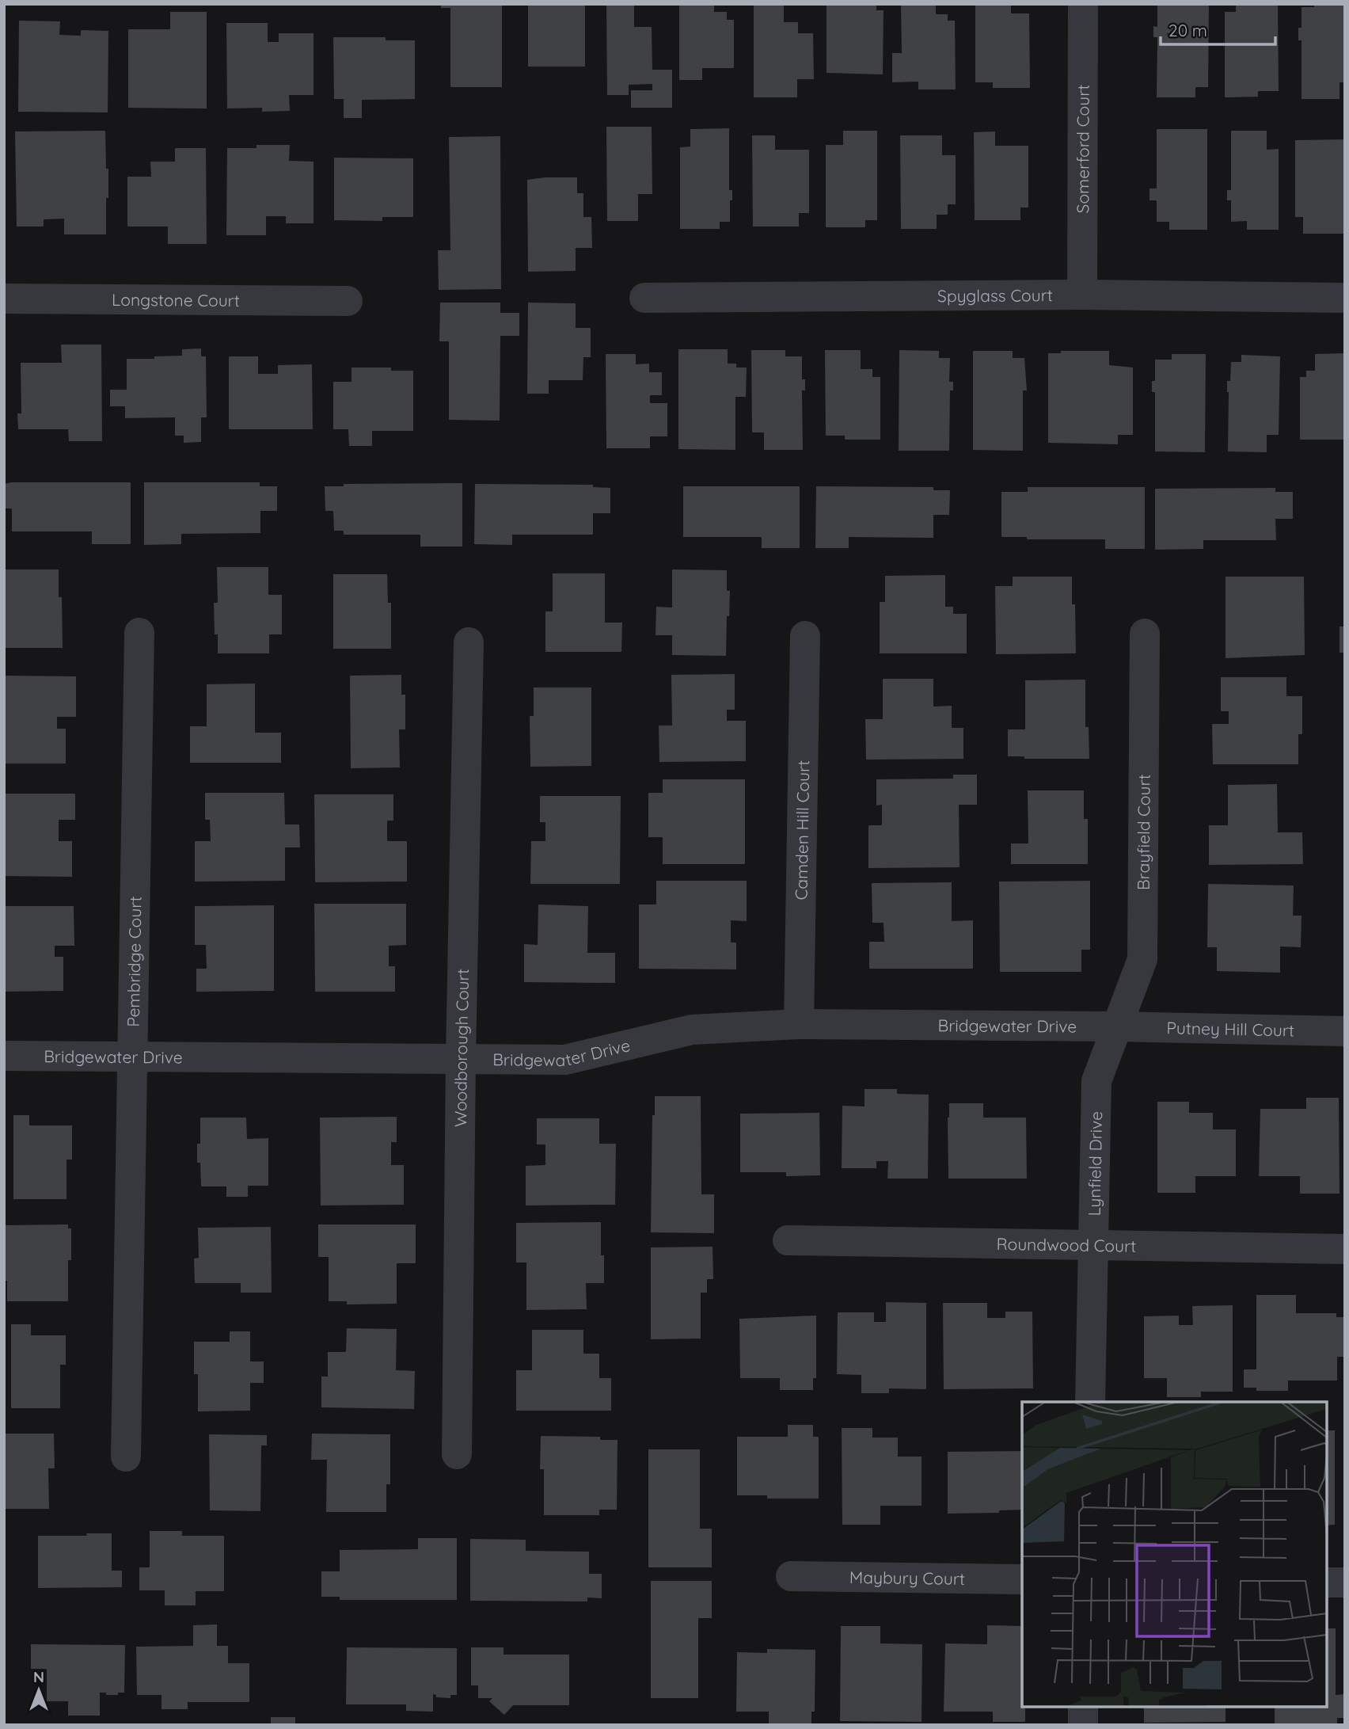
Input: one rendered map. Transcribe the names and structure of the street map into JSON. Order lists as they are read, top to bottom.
{
  "streets": {
    "street": [
      "Somerford Court",
      "Spyglass Court",
      "Longstone Court",
      "Camden Hill Court",
      "Brayfield Court",
      "Pembridge Court",
      "Bridgewater Drive",
      "Putney Hill Court",
      "Woodborough Court",
      "Lynfield Drive",
      "Roundwood Court",
      "Maybury Court"
    ]
  },
  "crossings": [
    ["Somerford Court", "Spyglass Court"],
    ["Camden Hill Court", "Bridgewater Drive"],
    ["Brayfield Court", "Bridgewater Drive"],
    ["Brayfield Court", "Putney Hill Court"],
    ["Brayfield Court", "Lynfield Drive"],
    ["Pembridge Court", "Bridgewater Drive"],
    ["Bridgewater Drive", "Putney Hill Court"],
    ["Bridgewater Drive", "Woodborough Court"],
    ["Bridgewater Drive", "Lynfield Drive"],
    ["Putney Hill Court", "Lynfield Drive"],
    ["Lynfield Drive", "Roundwood Court"]
  ],
  "scale_bar": "20 m",
  "north": "top"
}
